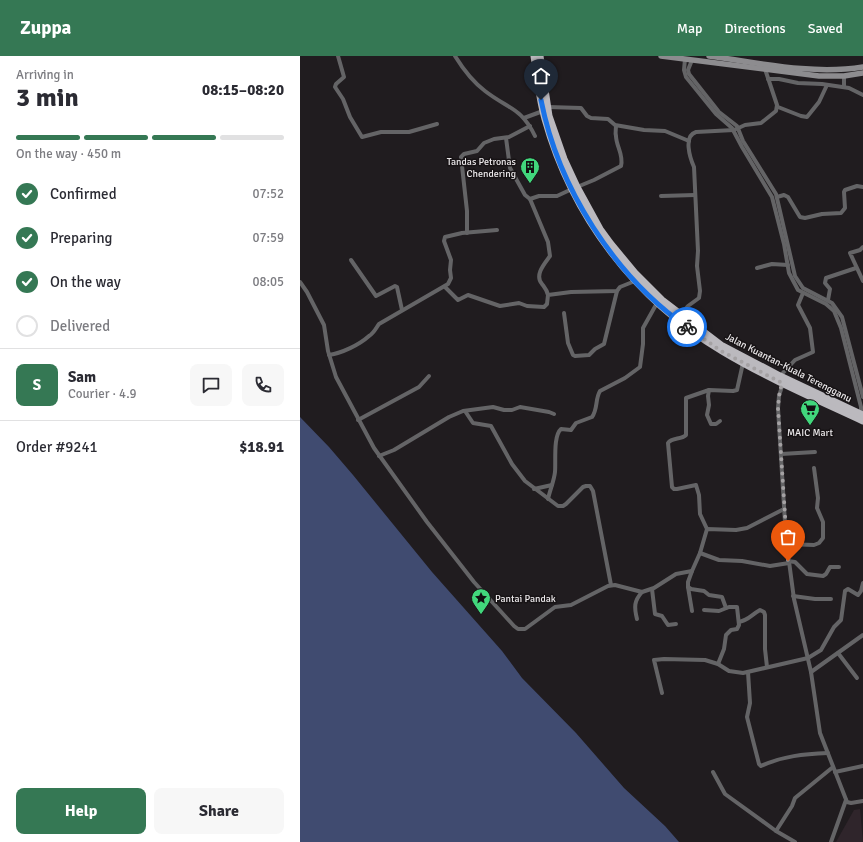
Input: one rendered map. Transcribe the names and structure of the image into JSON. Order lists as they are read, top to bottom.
{
  "streets": {
    "highway": ["Jalan Kuantan-Kuala Terengganu"]
  },
  "places": {
    "building": ["Tandas Petronas Chendering"],
    "supermarket": ["MAIC Mart"],
    "place": ["Pantai Pandak"]
  },
  "page": {
    "header": "Zuppa",
    "nav": ["Map", "Directions", "Saved"],
    "heading": ["3 min", "Arriving in", "08:15–08:20"],
    "panel": [
      "Sam",
      "Courier · 4.9",
      "Order #9241",
      "$18.91"
    ],
    "bar": "On the way · 450 m",
    "list": [
      ["Confirmed", "07:52"],
      ["Preparing", "07:59"],
      ["On the way", "08:05"],
      "Delivered"
    ],
    "round": "S",
    "buttons": ["Help", "Share"]
  }
}
